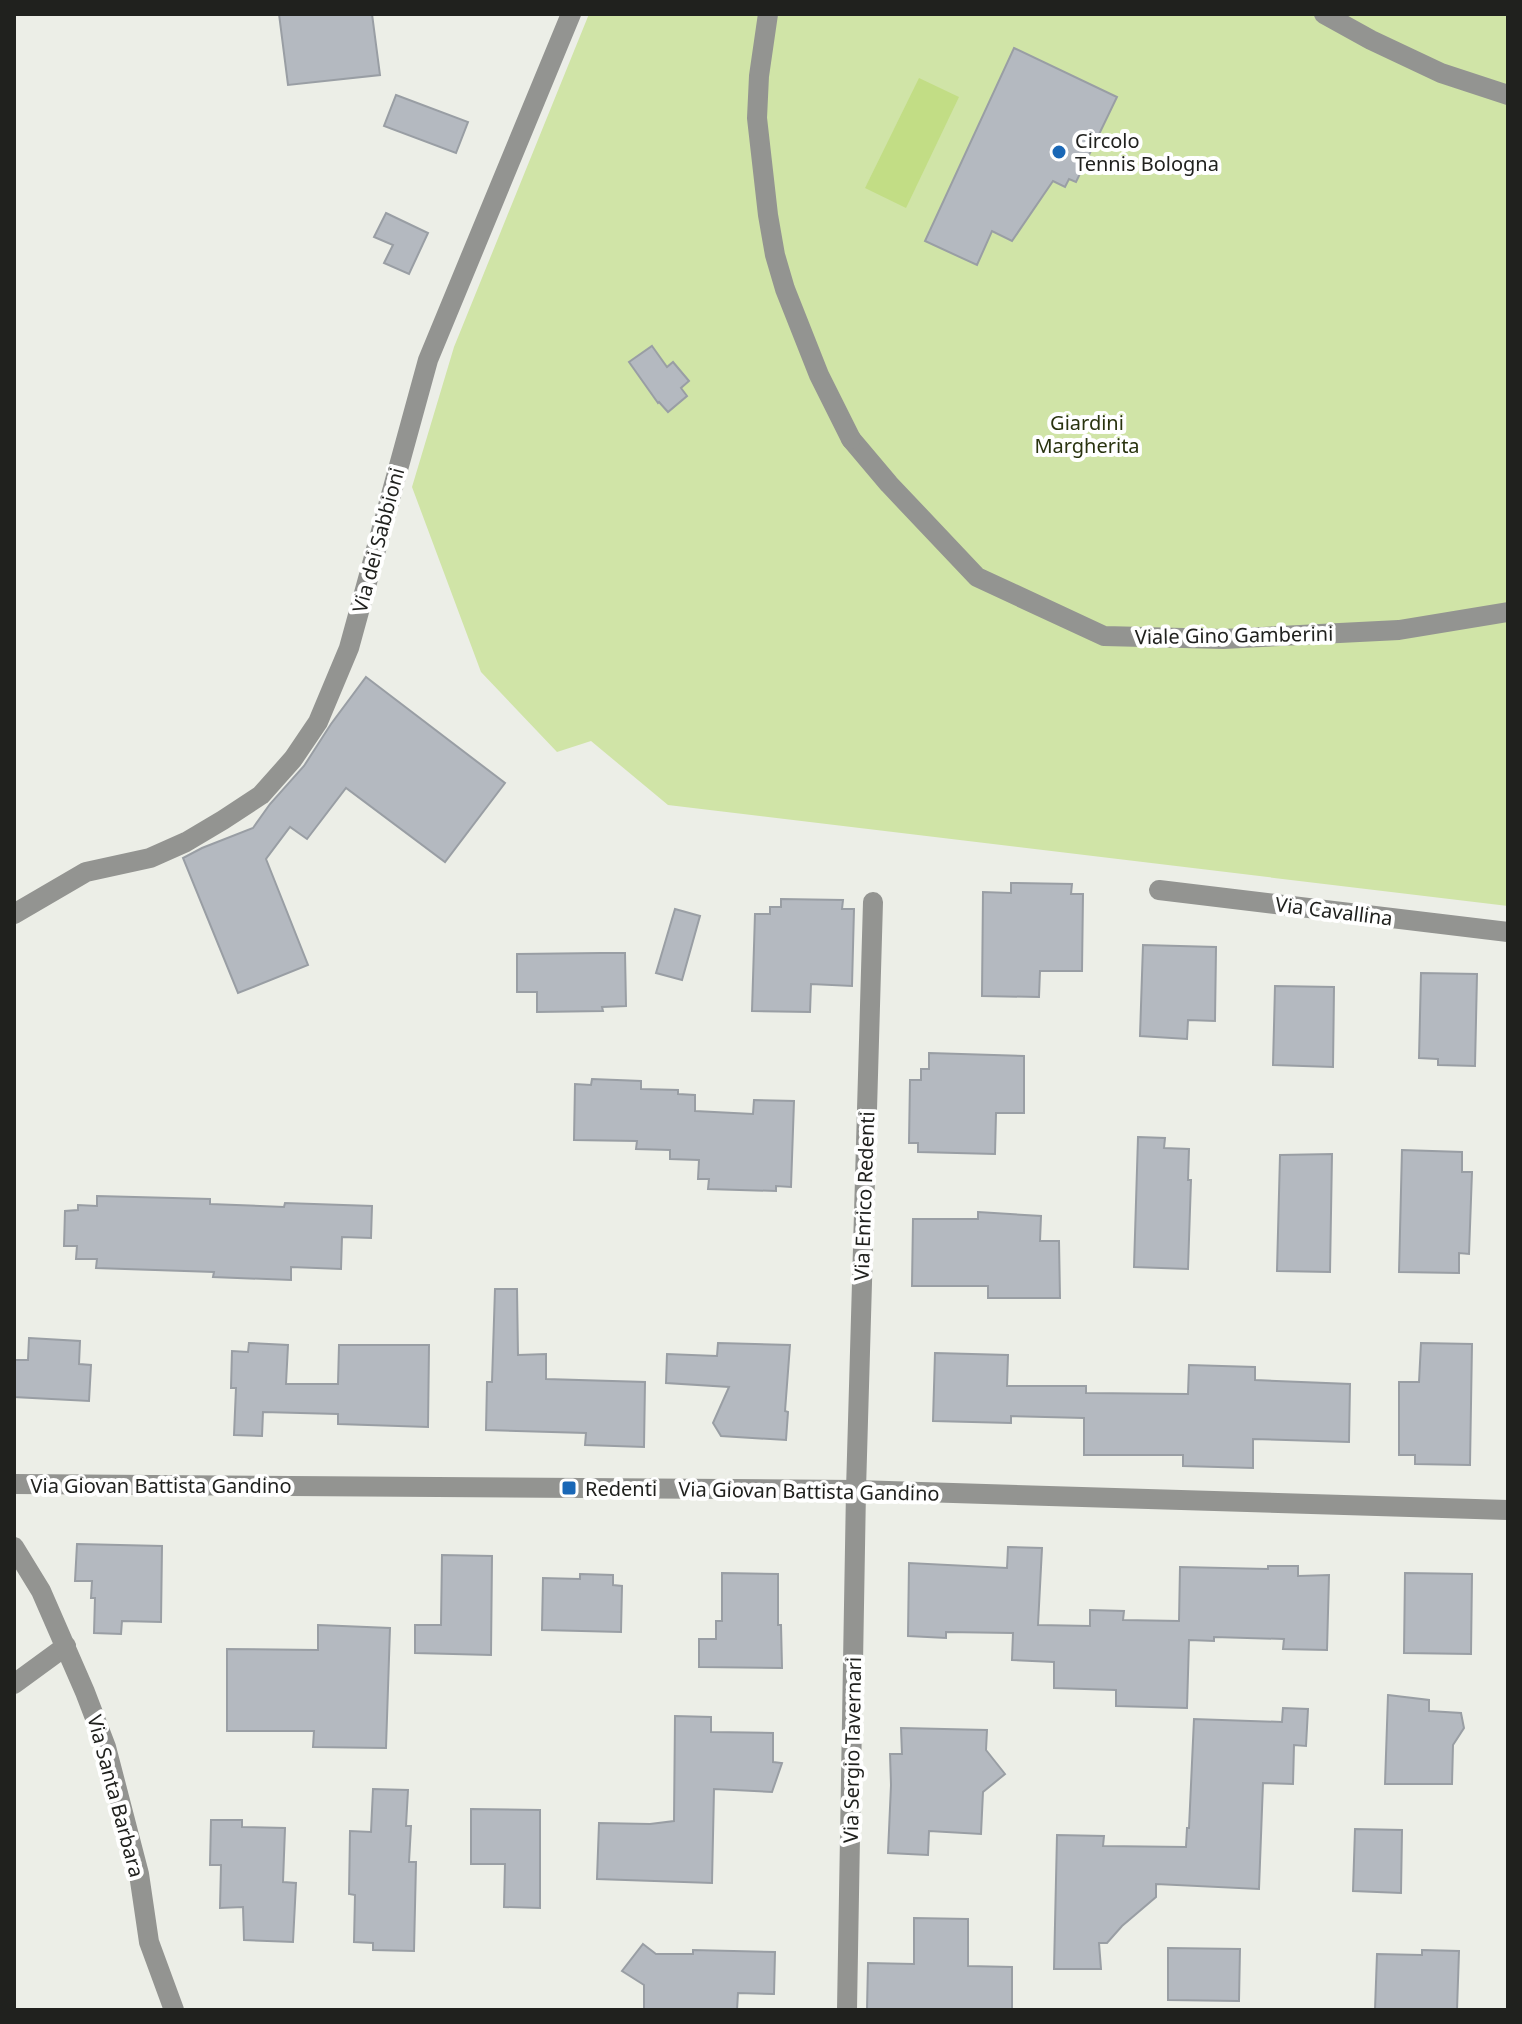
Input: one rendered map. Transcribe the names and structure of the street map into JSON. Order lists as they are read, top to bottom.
{
  "streets": {
    "street": [
      "Via dei Sabbioni",
      "Viale Gino Gamberini",
      "Via Cavallina",
      "Via Enrico Redenti",
      "Via Giovan Battista Gandino",
      "Via Sergio Tavernari",
      "Via Santa Barbara"
    ]
  },
  "crossings": [
    ["Via Enrico Redenti", "Via Giovan Battista Gandino"],
    ["Via Enrico Redenti", "Via Sergio Tavernari"],
    ["Via Giovan Battista Gandino", "Via Sergio Tavernari"]
  ],
  "parks": ["Giardini Margherita"],
  "places": {
    "other": ["Circolo Tennis Bologna"],
    "transit": ["Redenti"]
  }
}
